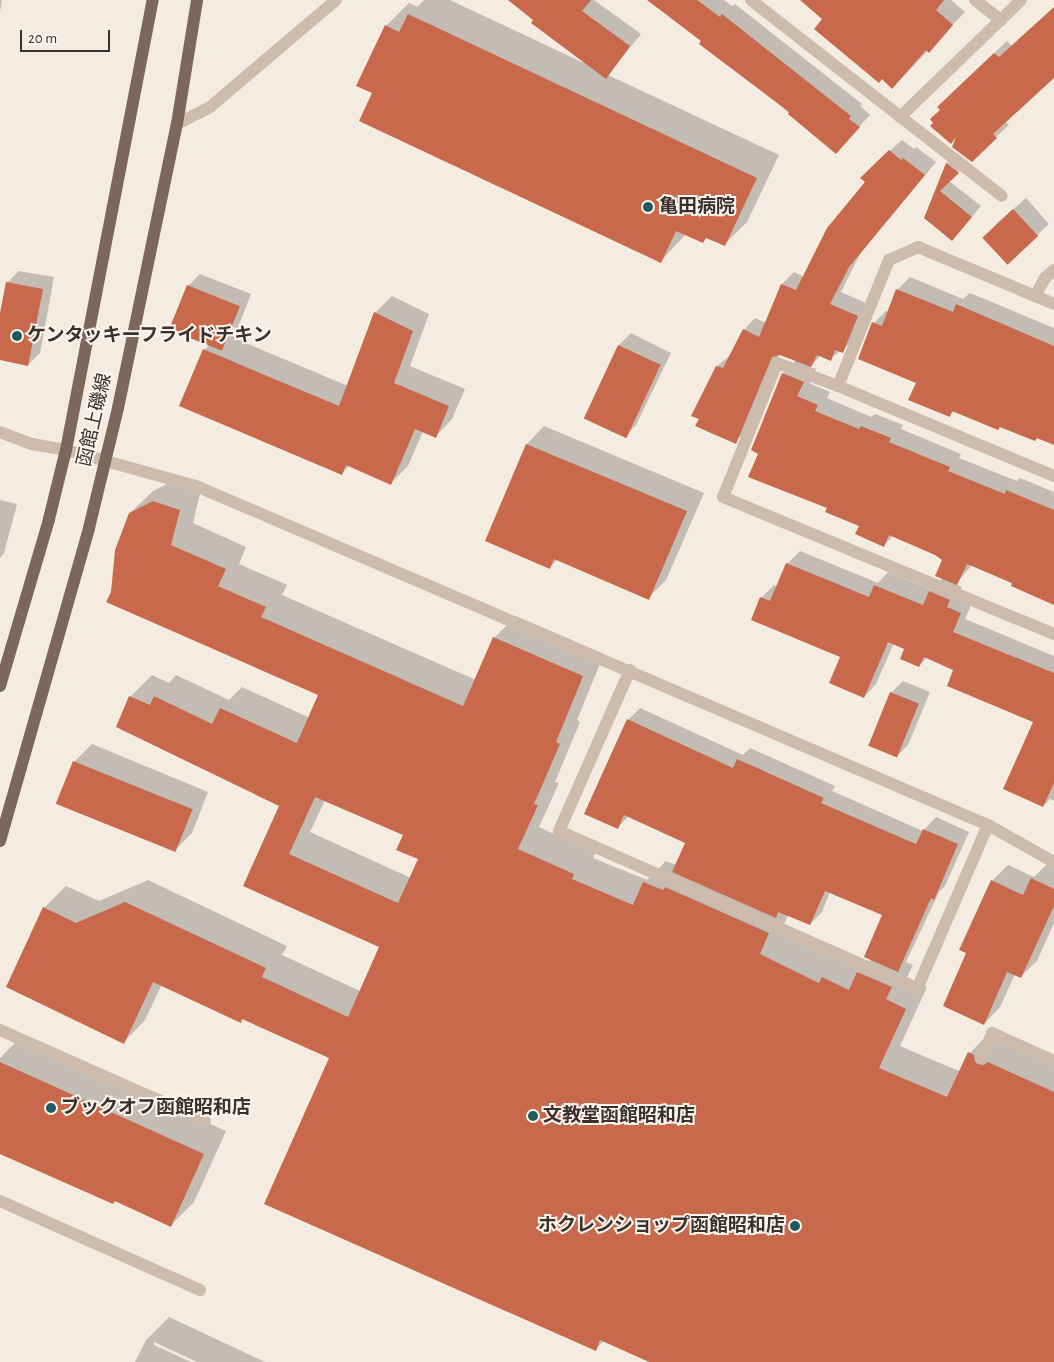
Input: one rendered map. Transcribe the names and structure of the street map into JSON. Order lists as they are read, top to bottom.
{
  "streets": {
    "main road": ["函館上磯線"]
  },
  "places": [
    "亀田病院",
    "ケンタッキーフライドチキン",
    "ブックオフ函館昭和店",
    "文教堂函館昭和店",
    "ホクレンショップ函館昭和店"
  ],
  "scale_bar": "20 m"
}
